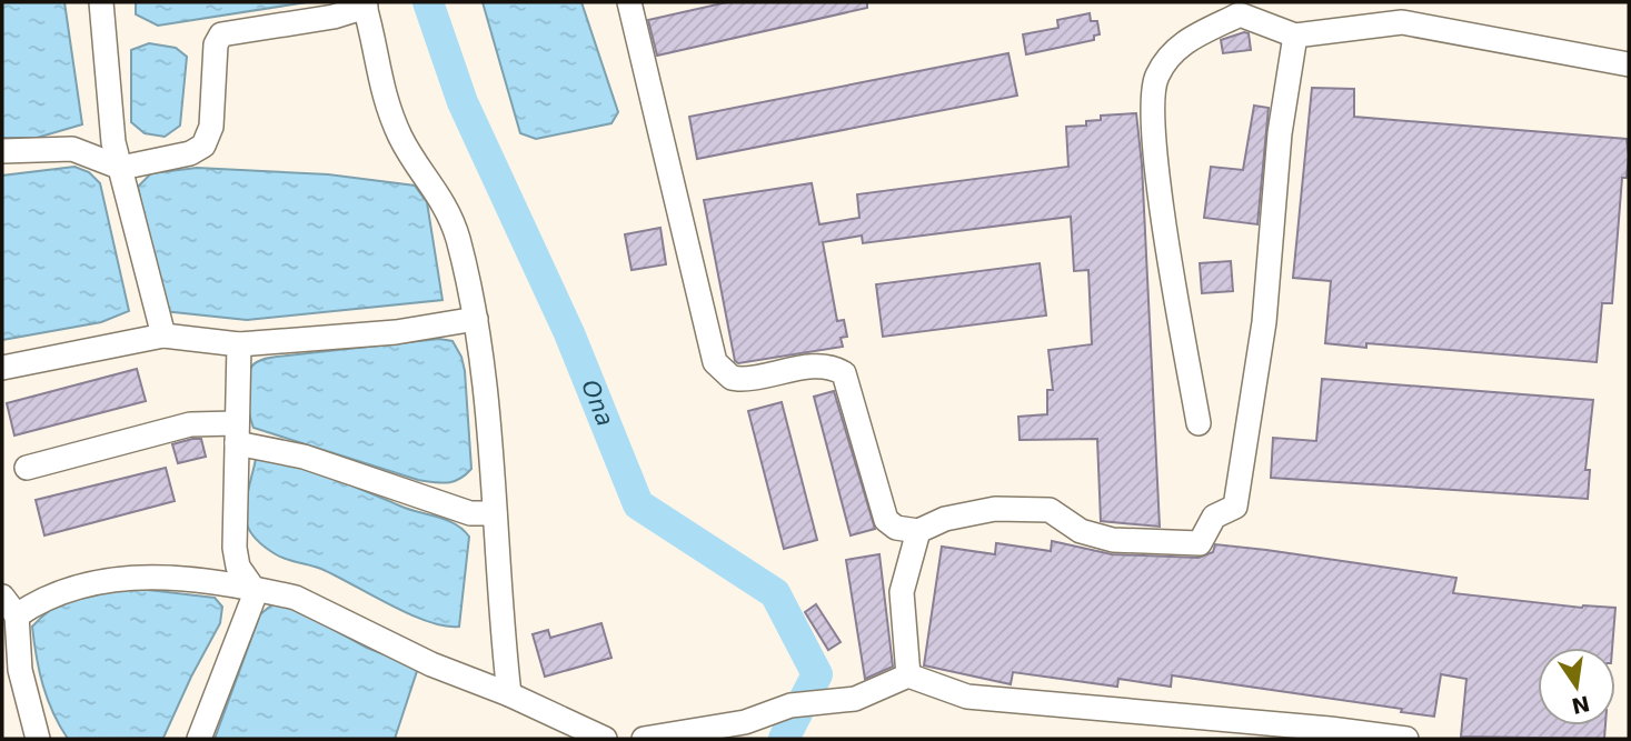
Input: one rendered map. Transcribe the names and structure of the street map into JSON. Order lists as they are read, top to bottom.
{
  "water": ["Ona"],
  "north": "bottom"
}
